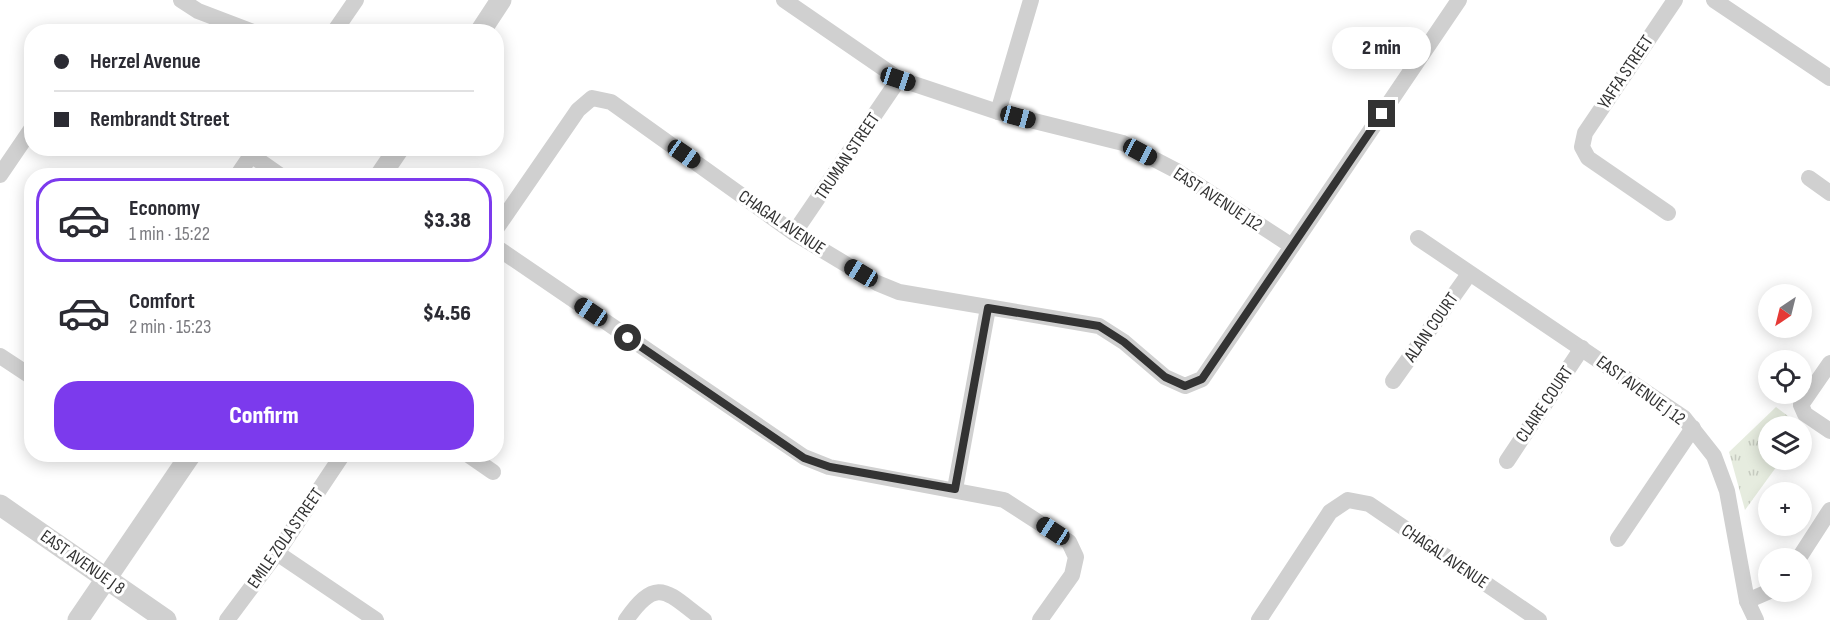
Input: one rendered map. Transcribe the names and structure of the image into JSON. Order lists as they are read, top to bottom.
{
  "streets": {
    "street": [
      "YAFFA STREET",
      "TRUMAN STREET",
      "EAST AVENUE J12",
      "CHAGAL AVENUE",
      "ALAIN COURT",
      "EAST AVENUE J 12",
      "CLAIRE COURT",
      "EMILE ZOLA STREET",
      "EAST AVENUE J 8"
    ]
  },
  "crossings": [
    ["TRUMAN STREET", "EAST AVENUE J12"],
    ["TRUMAN STREET", "CHAGAL AVENUE"],
    ["EAST AVENUE J12", "CHAGAL AVENUE"],
    ["ALAIN COURT", "EAST AVENUE J 12"],
    ["EAST AVENUE J 12", "CLAIRE COURT"]
  ],
  "north": "bottom left",
  "page": {
    "banner": ["Herzel Avenue", "Rembrandt Street"],
    "bubble": "2 min",
    "list": [
      {
        "name": "Economy",
        "note": "1 min · 15:22",
        "value": "$3.38"
      },
      {
        "name": "Comfort",
        "note": "2 min · 15:23",
        "value": "$4.56"
      }
    ],
    "map_buttons": ["+", "−"],
    "buttons": "Confirm"
  }
}
